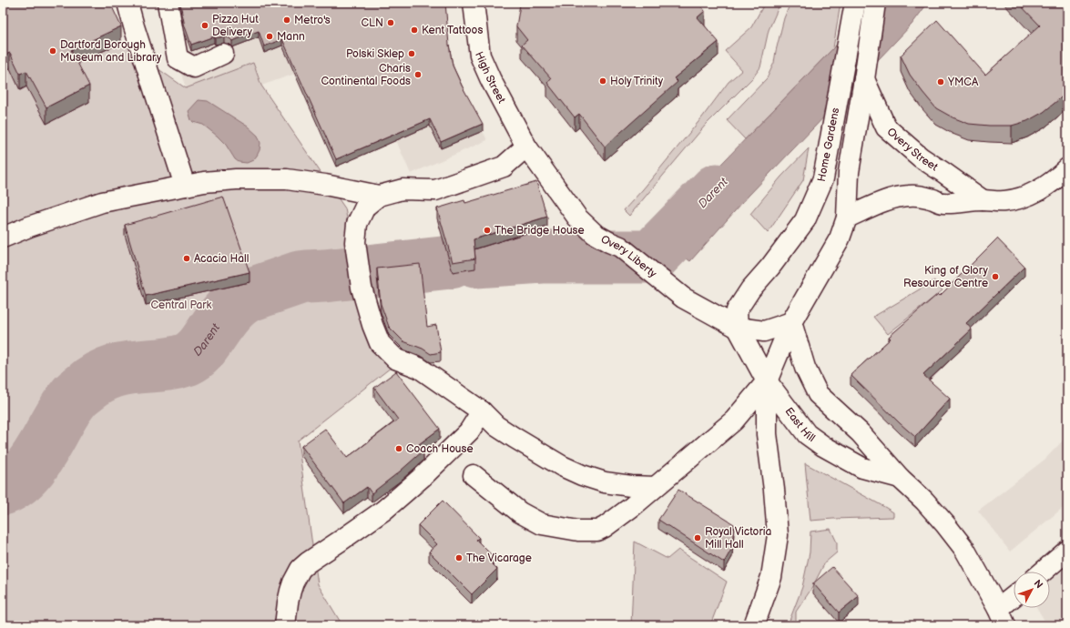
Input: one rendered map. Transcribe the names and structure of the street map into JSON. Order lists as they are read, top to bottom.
{
  "streets": {
    "main road": [
      "High Street",
      "Home Gardens",
      "Overy Street",
      "Overy Liberty",
      "East Hill"
    ]
  },
  "crossings": [
    ["High Street", "Overy Liberty"],
    ["Home Gardens", "Overy Liberty"],
    ["Home Gardens", "East Hill"],
    ["Overy Liberty", "East Hill"]
  ],
  "water": ["Darent"],
  "parks": ["Central Park"],
  "places": [
    "Metro's",
    "CLN",
    "Pizza Hut Delivery",
    "Kent Tattoos",
    "Mann",
    "Dartford Borough Museum and Library",
    "Polski Sklep",
    "Charis Continental Foods",
    "Holy Trinity",
    "YMCA",
    "The Bridge House",
    "Acacia Hall",
    "King of Glory Resource Centre",
    "Coach House",
    "Royal Victoria Mill Hall",
    "The Vicarage"
  ],
  "north": "top right"
}
